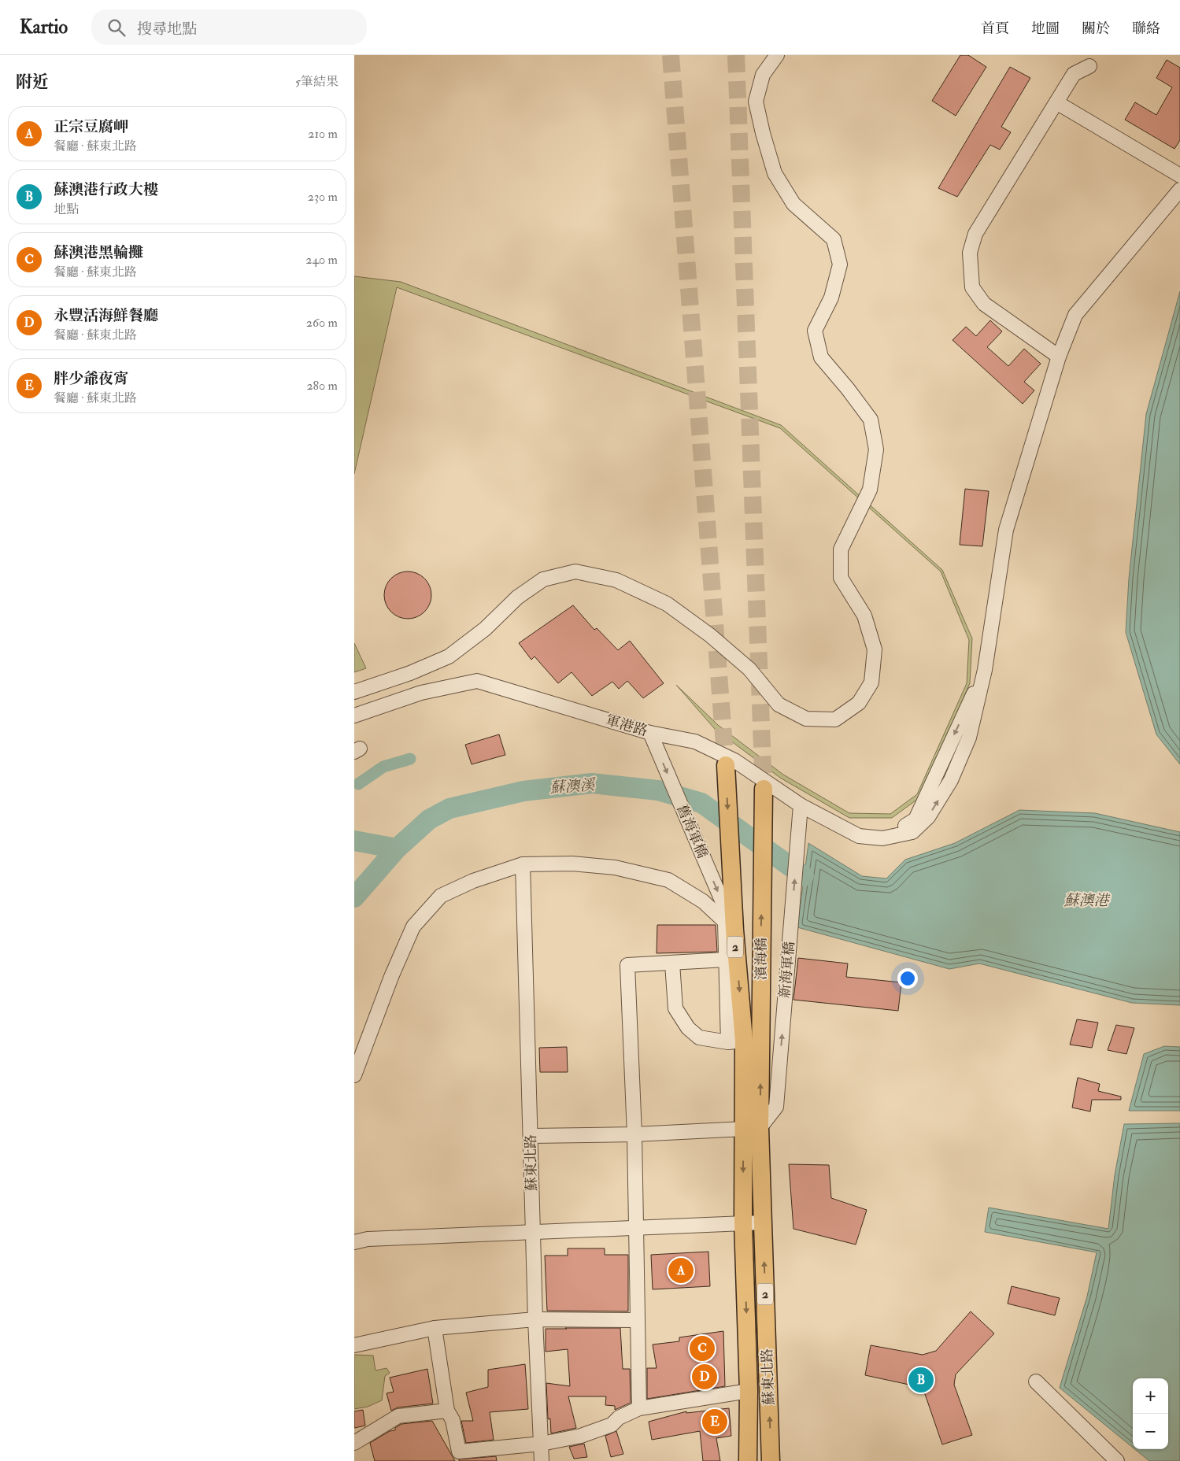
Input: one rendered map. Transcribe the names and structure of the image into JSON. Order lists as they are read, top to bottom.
{
  "streets": {
    "main road": ["2", "濱海橋", "蘇東北路"],
    "street": ["軍港路", "舊海軍橋", "新海軍橋"]
  },
  "crossings": [
    ["軍港路", "舊海軍橋"],
    ["軍港路", "新海軍橋"],
    ["舊海軍橋", "2"],
    ["2", "濱海橋"],
    ["2", "新海軍橋"],
    ["2", "蘇東北路"],
    ["濱海橋", "新海軍橋"],
    ["濱海橋", "蘇東北路"],
    ["新海軍橋", "蘇東北路"]
  ],
  "one_way": ["舊海軍橋", "新海軍橋"],
  "water": ["蘇澳溪", "蘇澳港"],
  "page": {
    "header": "Kartio",
    "search": "搜尋地點",
    "nav": [
      "首頁",
      "地圖",
      "關於",
      "聯絡"
    ],
    "heading": ["附近", "5筆結果"],
    "list": [
      {
        "mark": "A",
        "name": "正宗豆腐岬",
        "note": "餐廳 · 蘇東北路",
        "value": "210 m"
      },
      {
        "mark": "B",
        "name": "蘇澳港行政大樓",
        "note": "地點",
        "value": "230 m"
      },
      {
        "mark": "C",
        "name": "蘇澳港黑輪攤",
        "note": "餐廳 · 蘇東北路",
        "value": "240 m"
      },
      {
        "mark": "D",
        "name": "永豐活海鮮餐廳",
        "note": "餐廳 · 蘇東北路",
        "value": "260 m"
      },
      {
        "mark": "E",
        "name": "胖少爺夜宵",
        "note": "餐廳 · 蘇東北路",
        "value": "280 m"
      }
    ],
    "pins": [
      "A",
      "C",
      "D",
      "B",
      "E"
    ],
    "map_buttons": ["+", "−"]
  }
}
